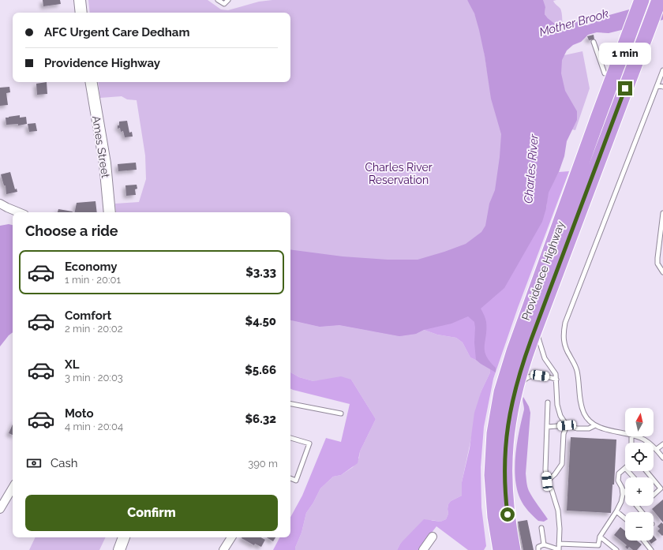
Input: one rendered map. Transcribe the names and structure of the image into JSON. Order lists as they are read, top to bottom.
{
  "streets": {
    "highway": ["Providence Highway"],
    "street": ["Ames Street"]
  },
  "water": ["Mother Brook", "Charles River"],
  "parks": ["Charles River Reservation"],
  "north": "top",
  "page": {
    "banner": ["AFC Urgent Care Dedham", "Providence Highway"],
    "bubble": "1 min",
    "heading": "Choose a ride",
    "list": [
      {
        "name": "Economy",
        "note": "1 min · 20:01",
        "value": "$3.33"
      },
      {
        "name": "Comfort",
        "note": "2 min · 20:02",
        "value": "$4.50"
      },
      {
        "name": "XL",
        "note": "3 min · 20:03",
        "value": "$5.66"
      },
      {
        "name": "Moto",
        "note": "4 min · 20:04",
        "value": "$6.32"
      }
    ],
    "map_buttons": ["+", "−"],
    "pay": ["Cash", "390 m"],
    "buttons": "Confirm"
  }
}
